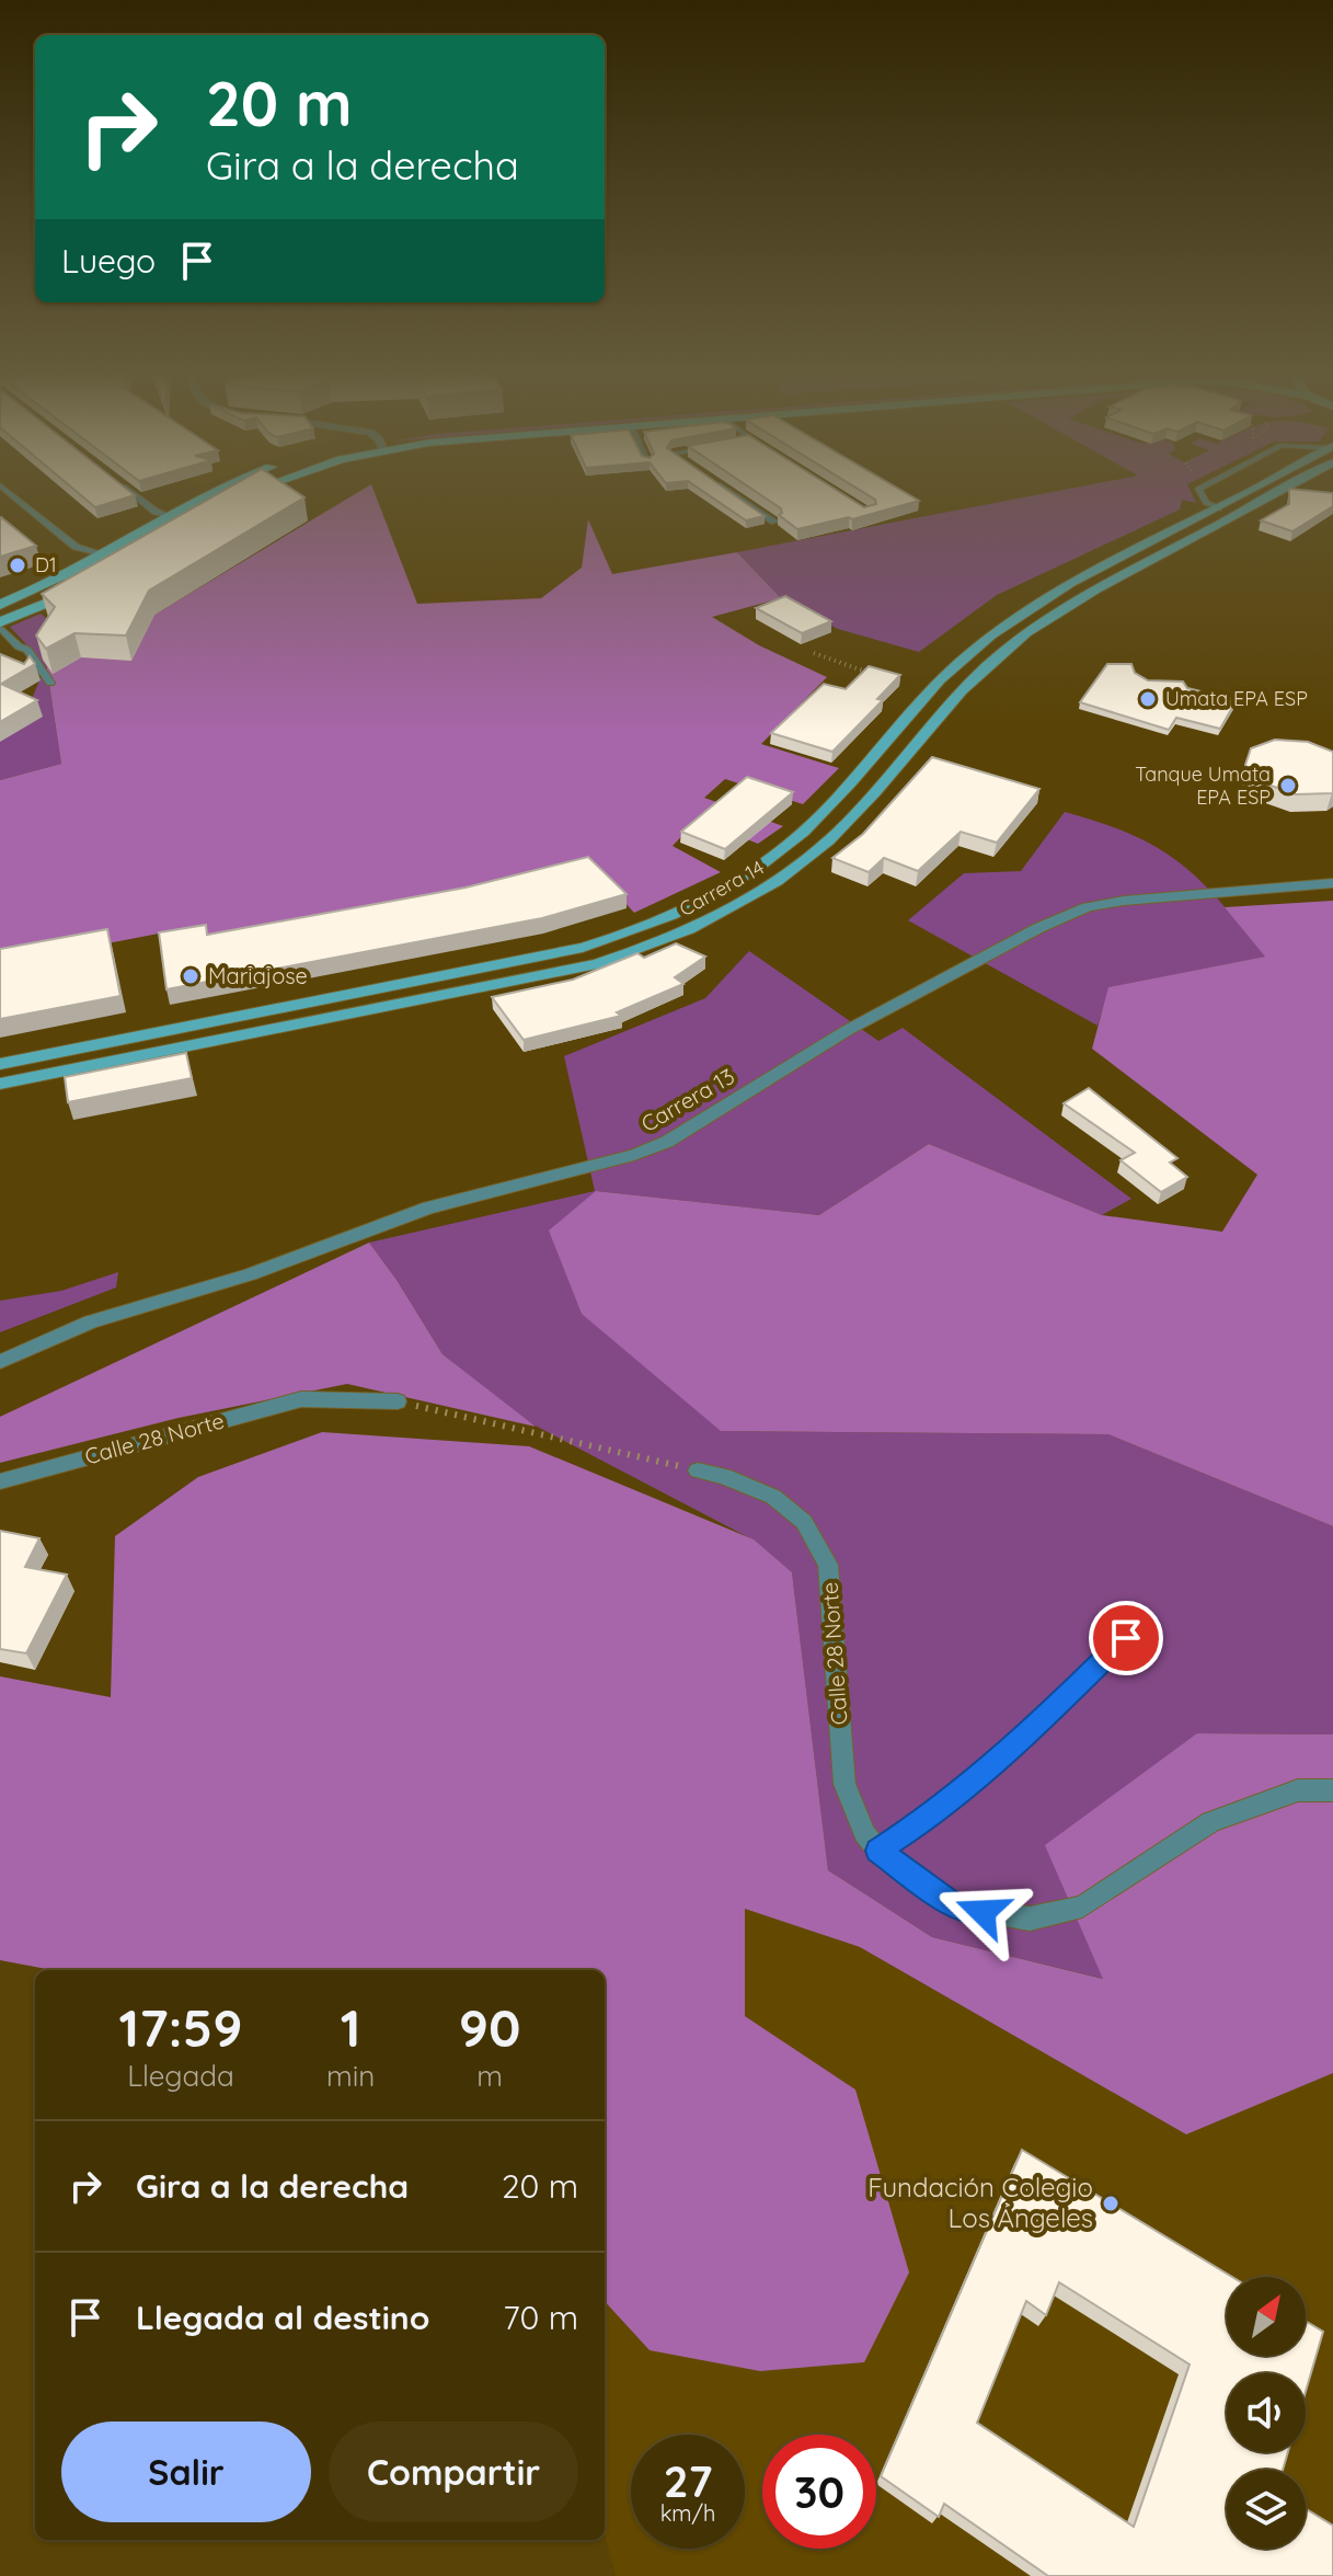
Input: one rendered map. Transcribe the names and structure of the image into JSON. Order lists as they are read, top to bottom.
{
  "streets": {
    "main road": ["Carrera 14"],
    "street": ["Carrera 13", "Calle 28 Norte"]
  },
  "places": [
    "D1",
    "Umata EPA ESP",
    "Tanque Umata EPA ESP",
    "Mariajose",
    "Fundación Colegio Los Ángeles"
  ],
  "north": "top right",
  "page": {
    "turn": ["20 m", "Gira a la derecha"],
    "then": "Luego",
    "eta": [
      "17:59",
      "Llegada",
      "1",
      "min",
      "90",
      "m"
    ],
    "list": [
      {
        "name": "Gira a la derecha",
        "value": "20 m"
      },
      {
        "name": "Llegada al destino",
        "value": "70 m"
      }
    ],
    "buttons": ["Salir", "Compartir"],
    "speed": "27 km/h",
    "limit": "30"
  }
}
